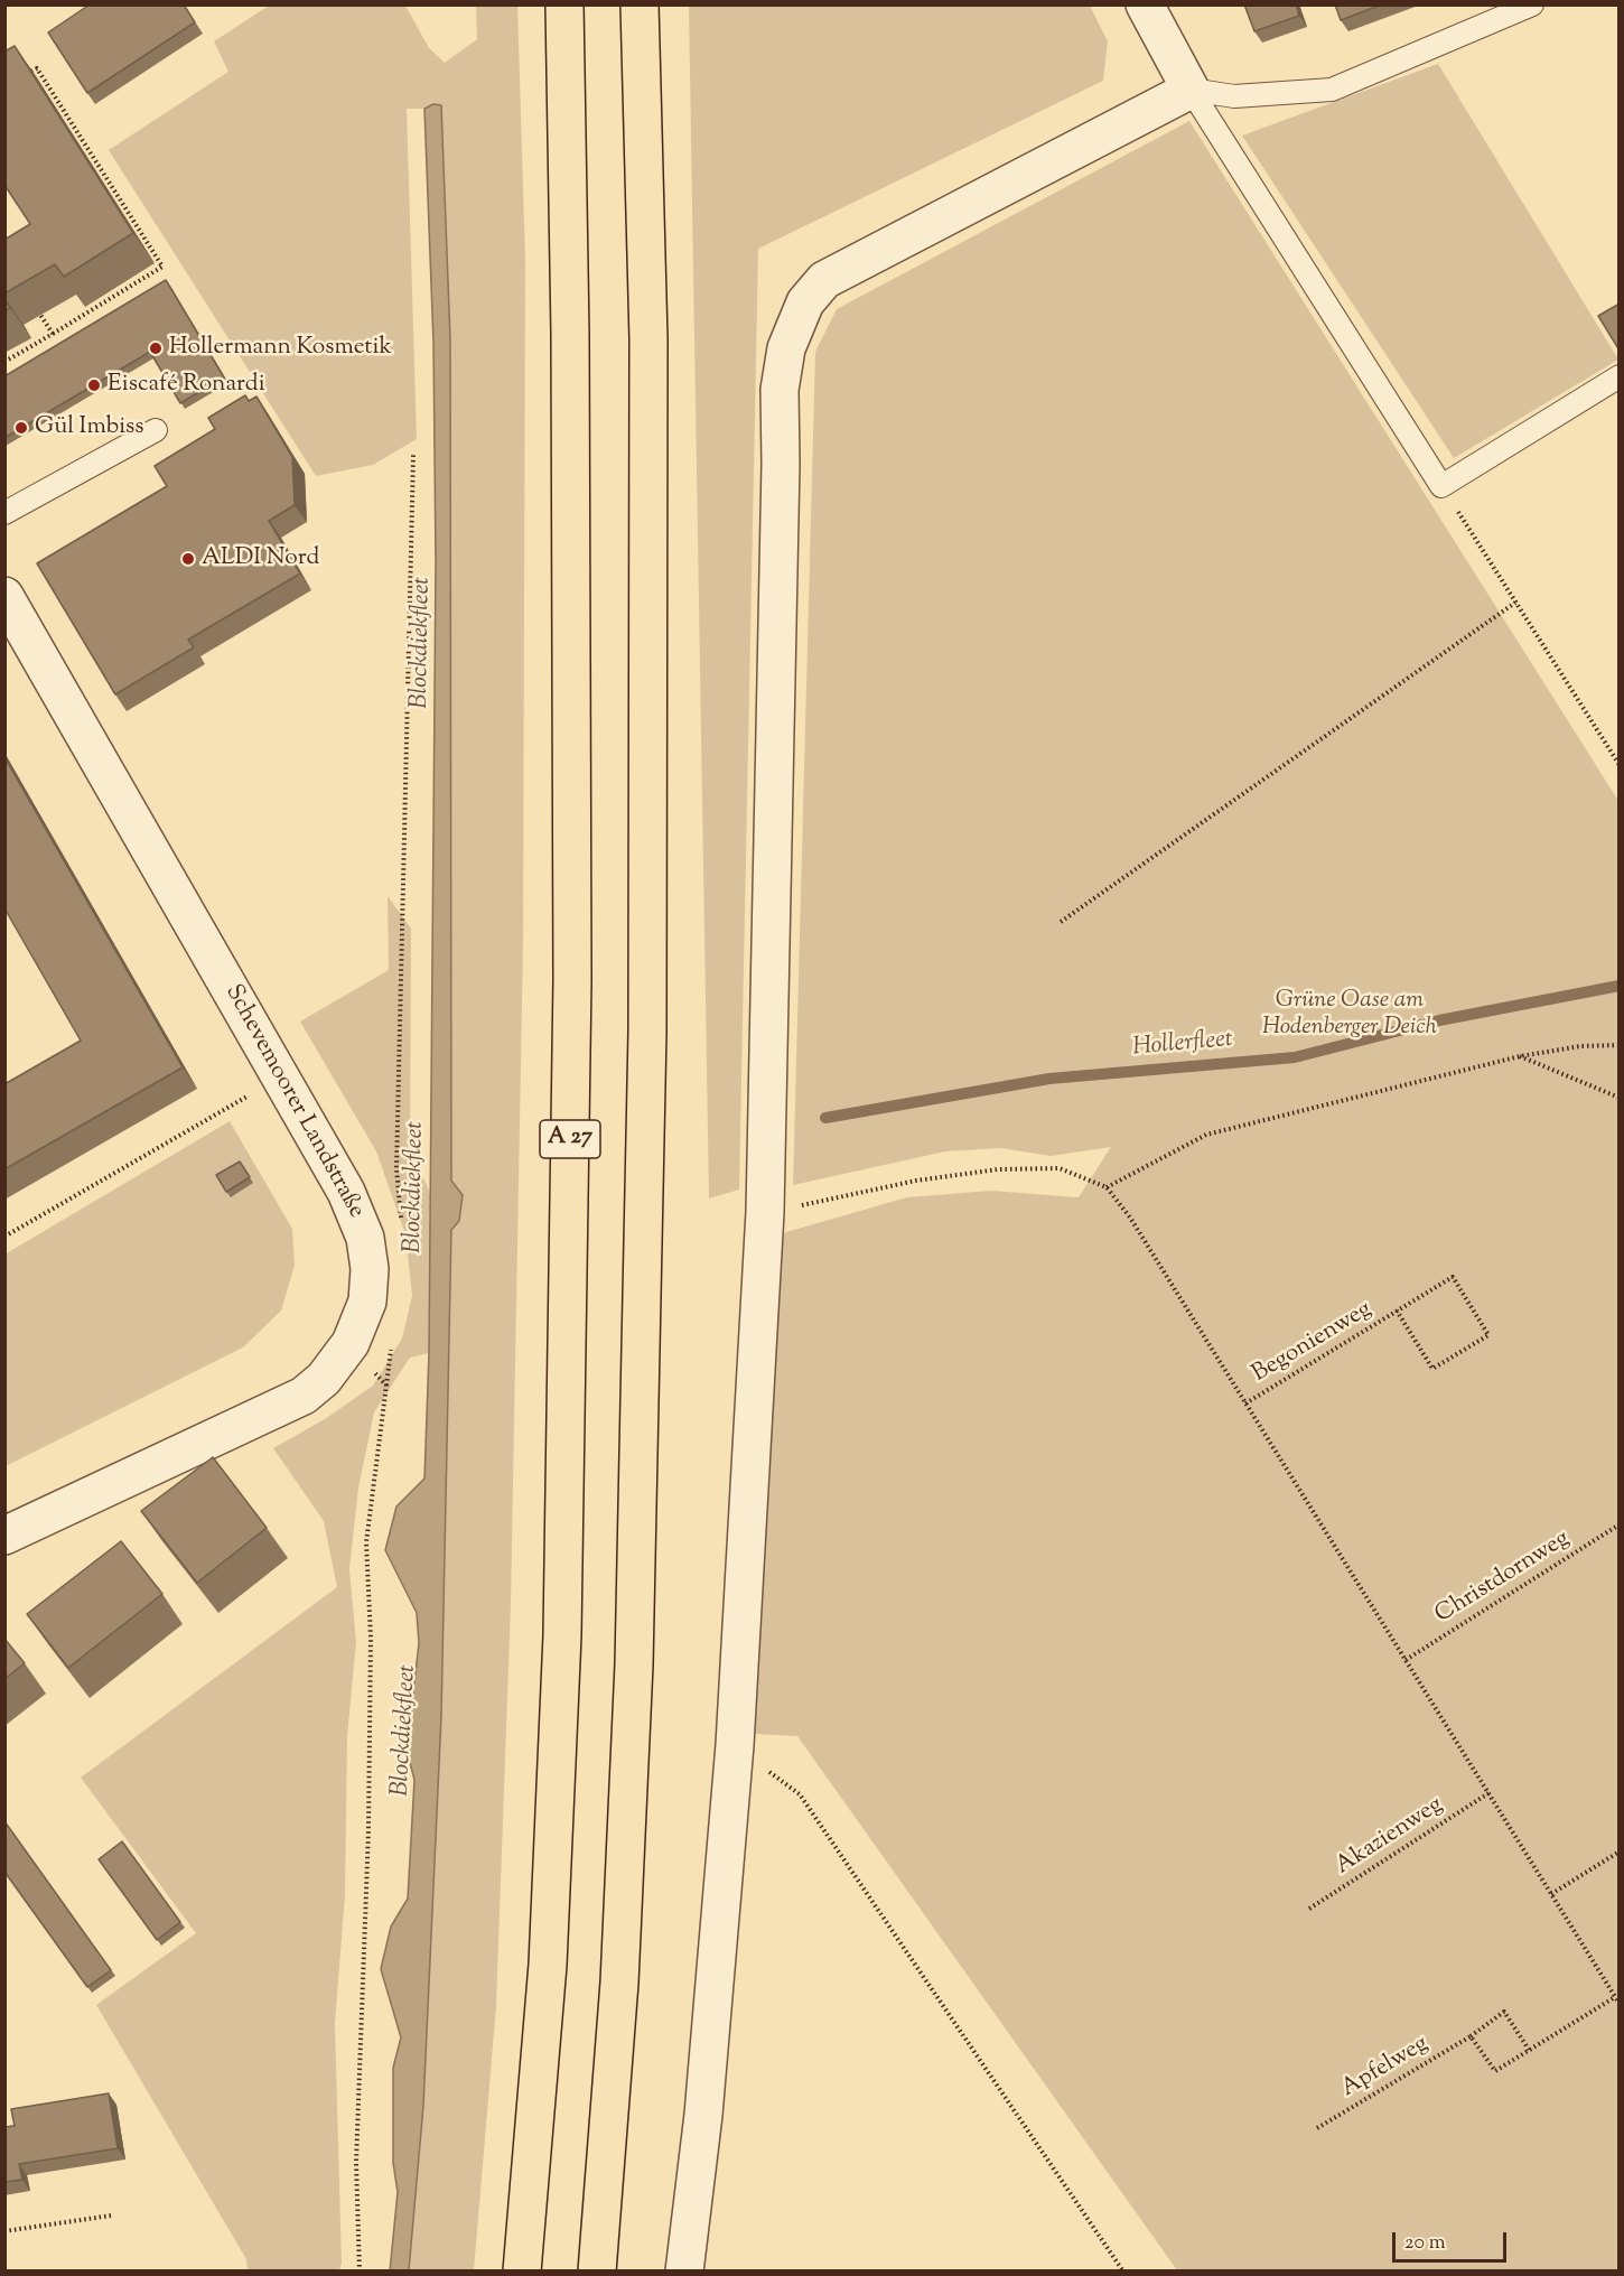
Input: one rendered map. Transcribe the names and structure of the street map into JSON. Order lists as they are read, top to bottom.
{
  "streets": {
    "highway": ["A 27"],
    "street": ["Schevemoorer Landstraße"],
    "path": [
      "Begonienweg",
      "Christdornweg",
      "Akazienweg",
      "Apfelweg"
    ]
  },
  "water": ["Blockdiekfleet", "Hollerfleet"],
  "parks": ["Grüne Oase am Hodenberger Deich"],
  "places": [
    "Hollermann Kosmetik",
    "Eiscafé Ronardi",
    "Gül Imbiss",
    "ALDI Nord"
  ],
  "scale_bar": "20 m"
}
